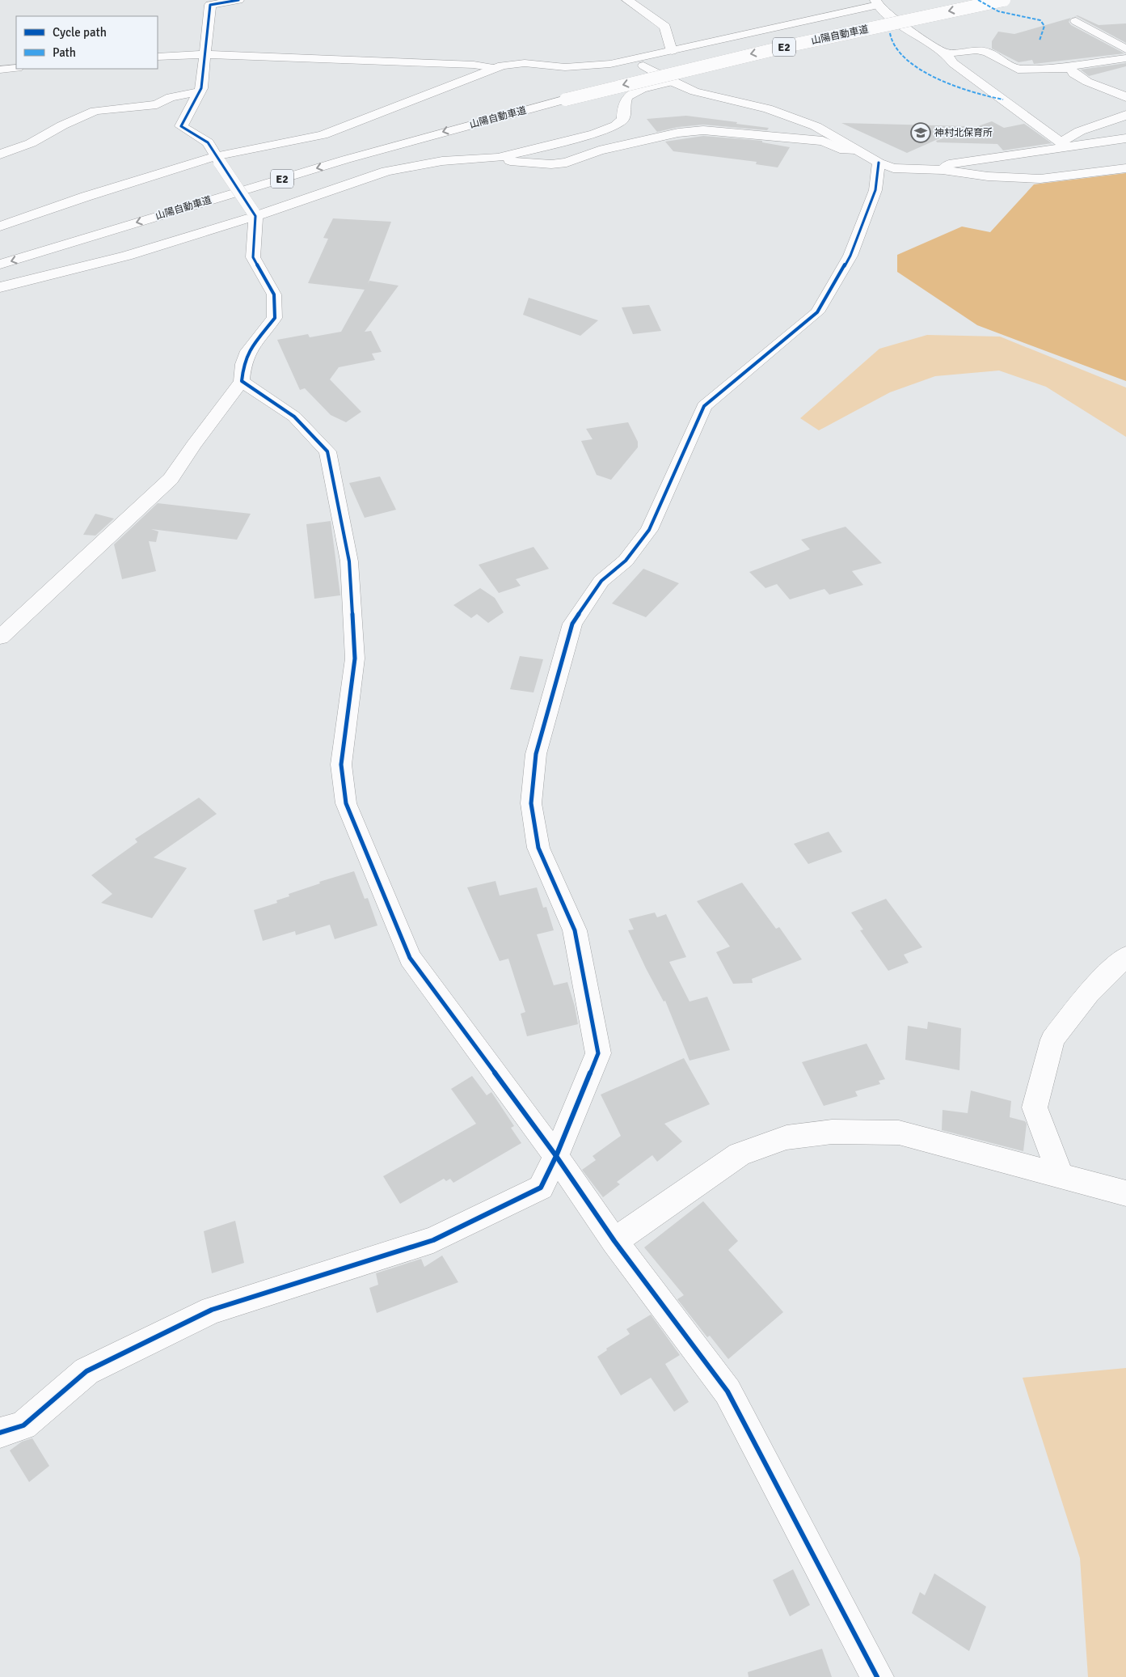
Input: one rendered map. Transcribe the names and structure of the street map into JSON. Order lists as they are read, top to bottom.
{
  "streets": {
    "main road": ["山陽自動車道", "E2"]
  },
  "places": {
    "school or university": ["神村北保育所"]
  },
  "legend": ["Cycle path", "Path"]
}
